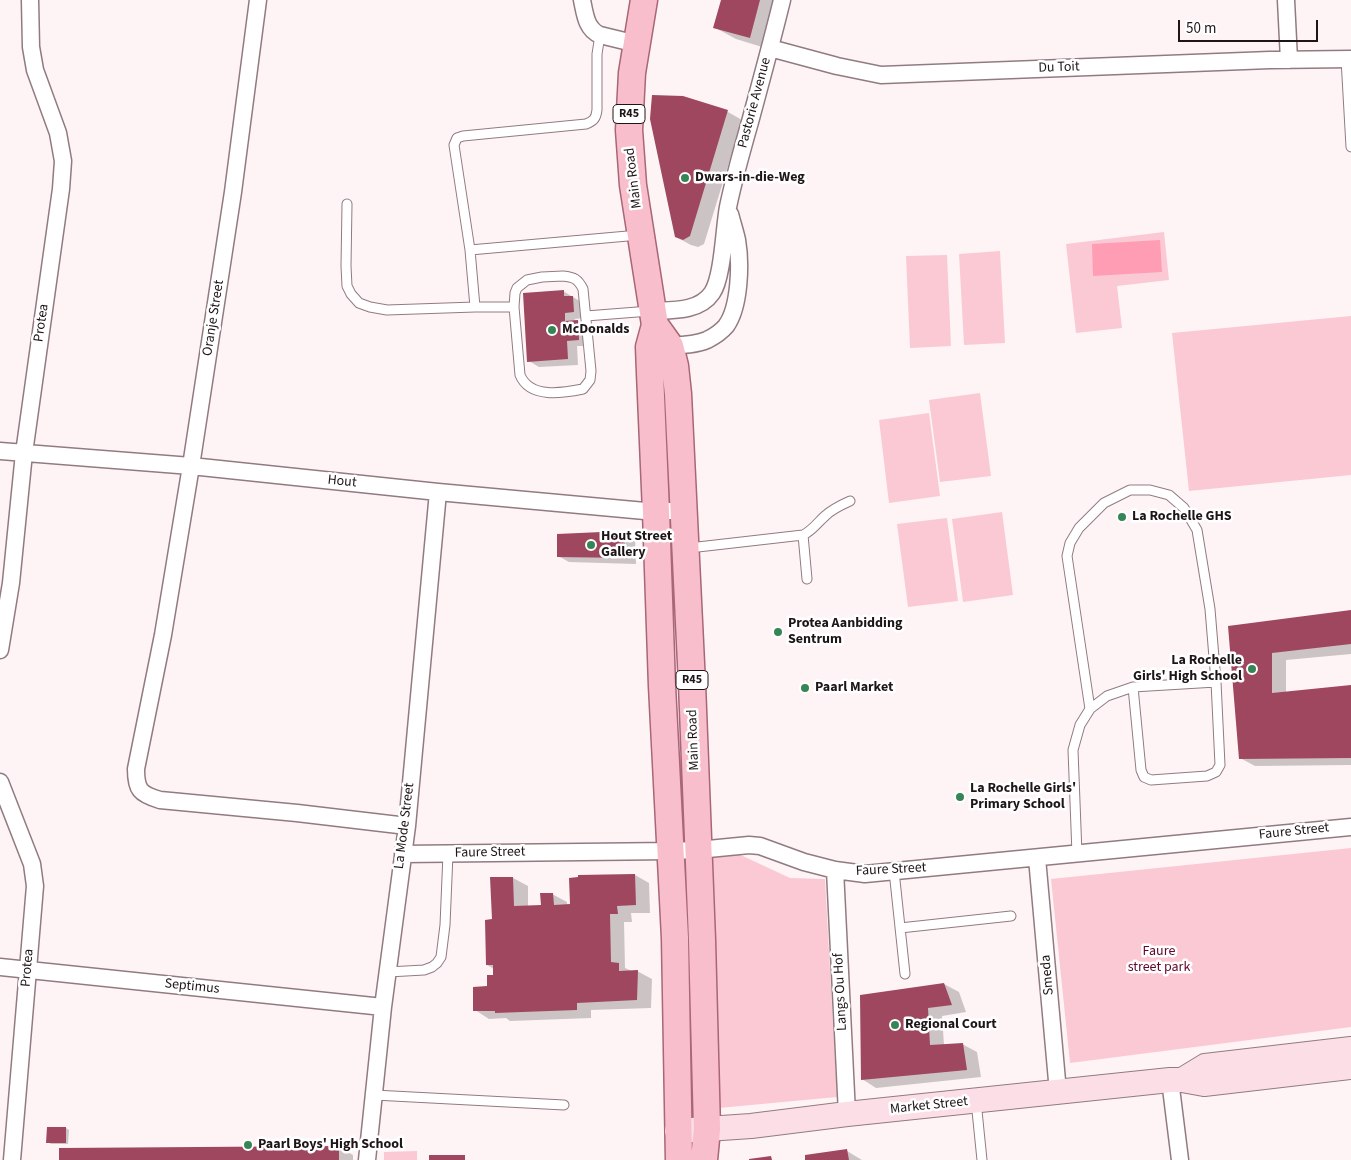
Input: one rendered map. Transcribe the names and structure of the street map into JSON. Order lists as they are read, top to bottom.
{
  "streets": {
    "main road": ["R45", "Main Road", "Market Street"],
    "street": [
      "Du Toit",
      "Pastorie Avenue",
      "Oranje Street",
      "Protea",
      "Hout",
      "La Mode Street",
      "Faure Street",
      "Smeda",
      "Septimus",
      "Langs Ou Hof"
    ]
  },
  "crossings": [
    ["Du Toit", "Pastorie Avenue"],
    ["Pastorie Avenue", "Main Road"],
    ["Main Road", "Hout"],
    ["Main Road", "Faure Street"],
    ["Main Road", "Market Street"],
    ["Oranje Street", "Hout"],
    ["Oranje Street", "La Mode Street"],
    ["Protea", "Hout"],
    ["Protea", "Septimus"],
    ["Hout", "La Mode Street"],
    ["La Mode Street", "Faure Street"],
    ["La Mode Street", "Septimus"],
    ["Faure Street", "Smeda"],
    ["Faure Street", "Langs Ou Hof"],
    ["Smeda", "Market Street"],
    ["Langs Ou Hof", "Market Street"]
  ],
  "parks": ["Faure street park"],
  "places": [
    "Dwars-in-die-Weg",
    "McDonalds",
    "La Rochelle GHS",
    "Hout Street Gallery",
    "Protea Aanbidding Sentrum",
    "La Rochelle Girls' High School",
    "Paarl Market",
    "La Rochelle Girls' Primary School",
    "Regional Court",
    "Paarl Boys' High School"
  ],
  "scale_bar": "50 m"
}
